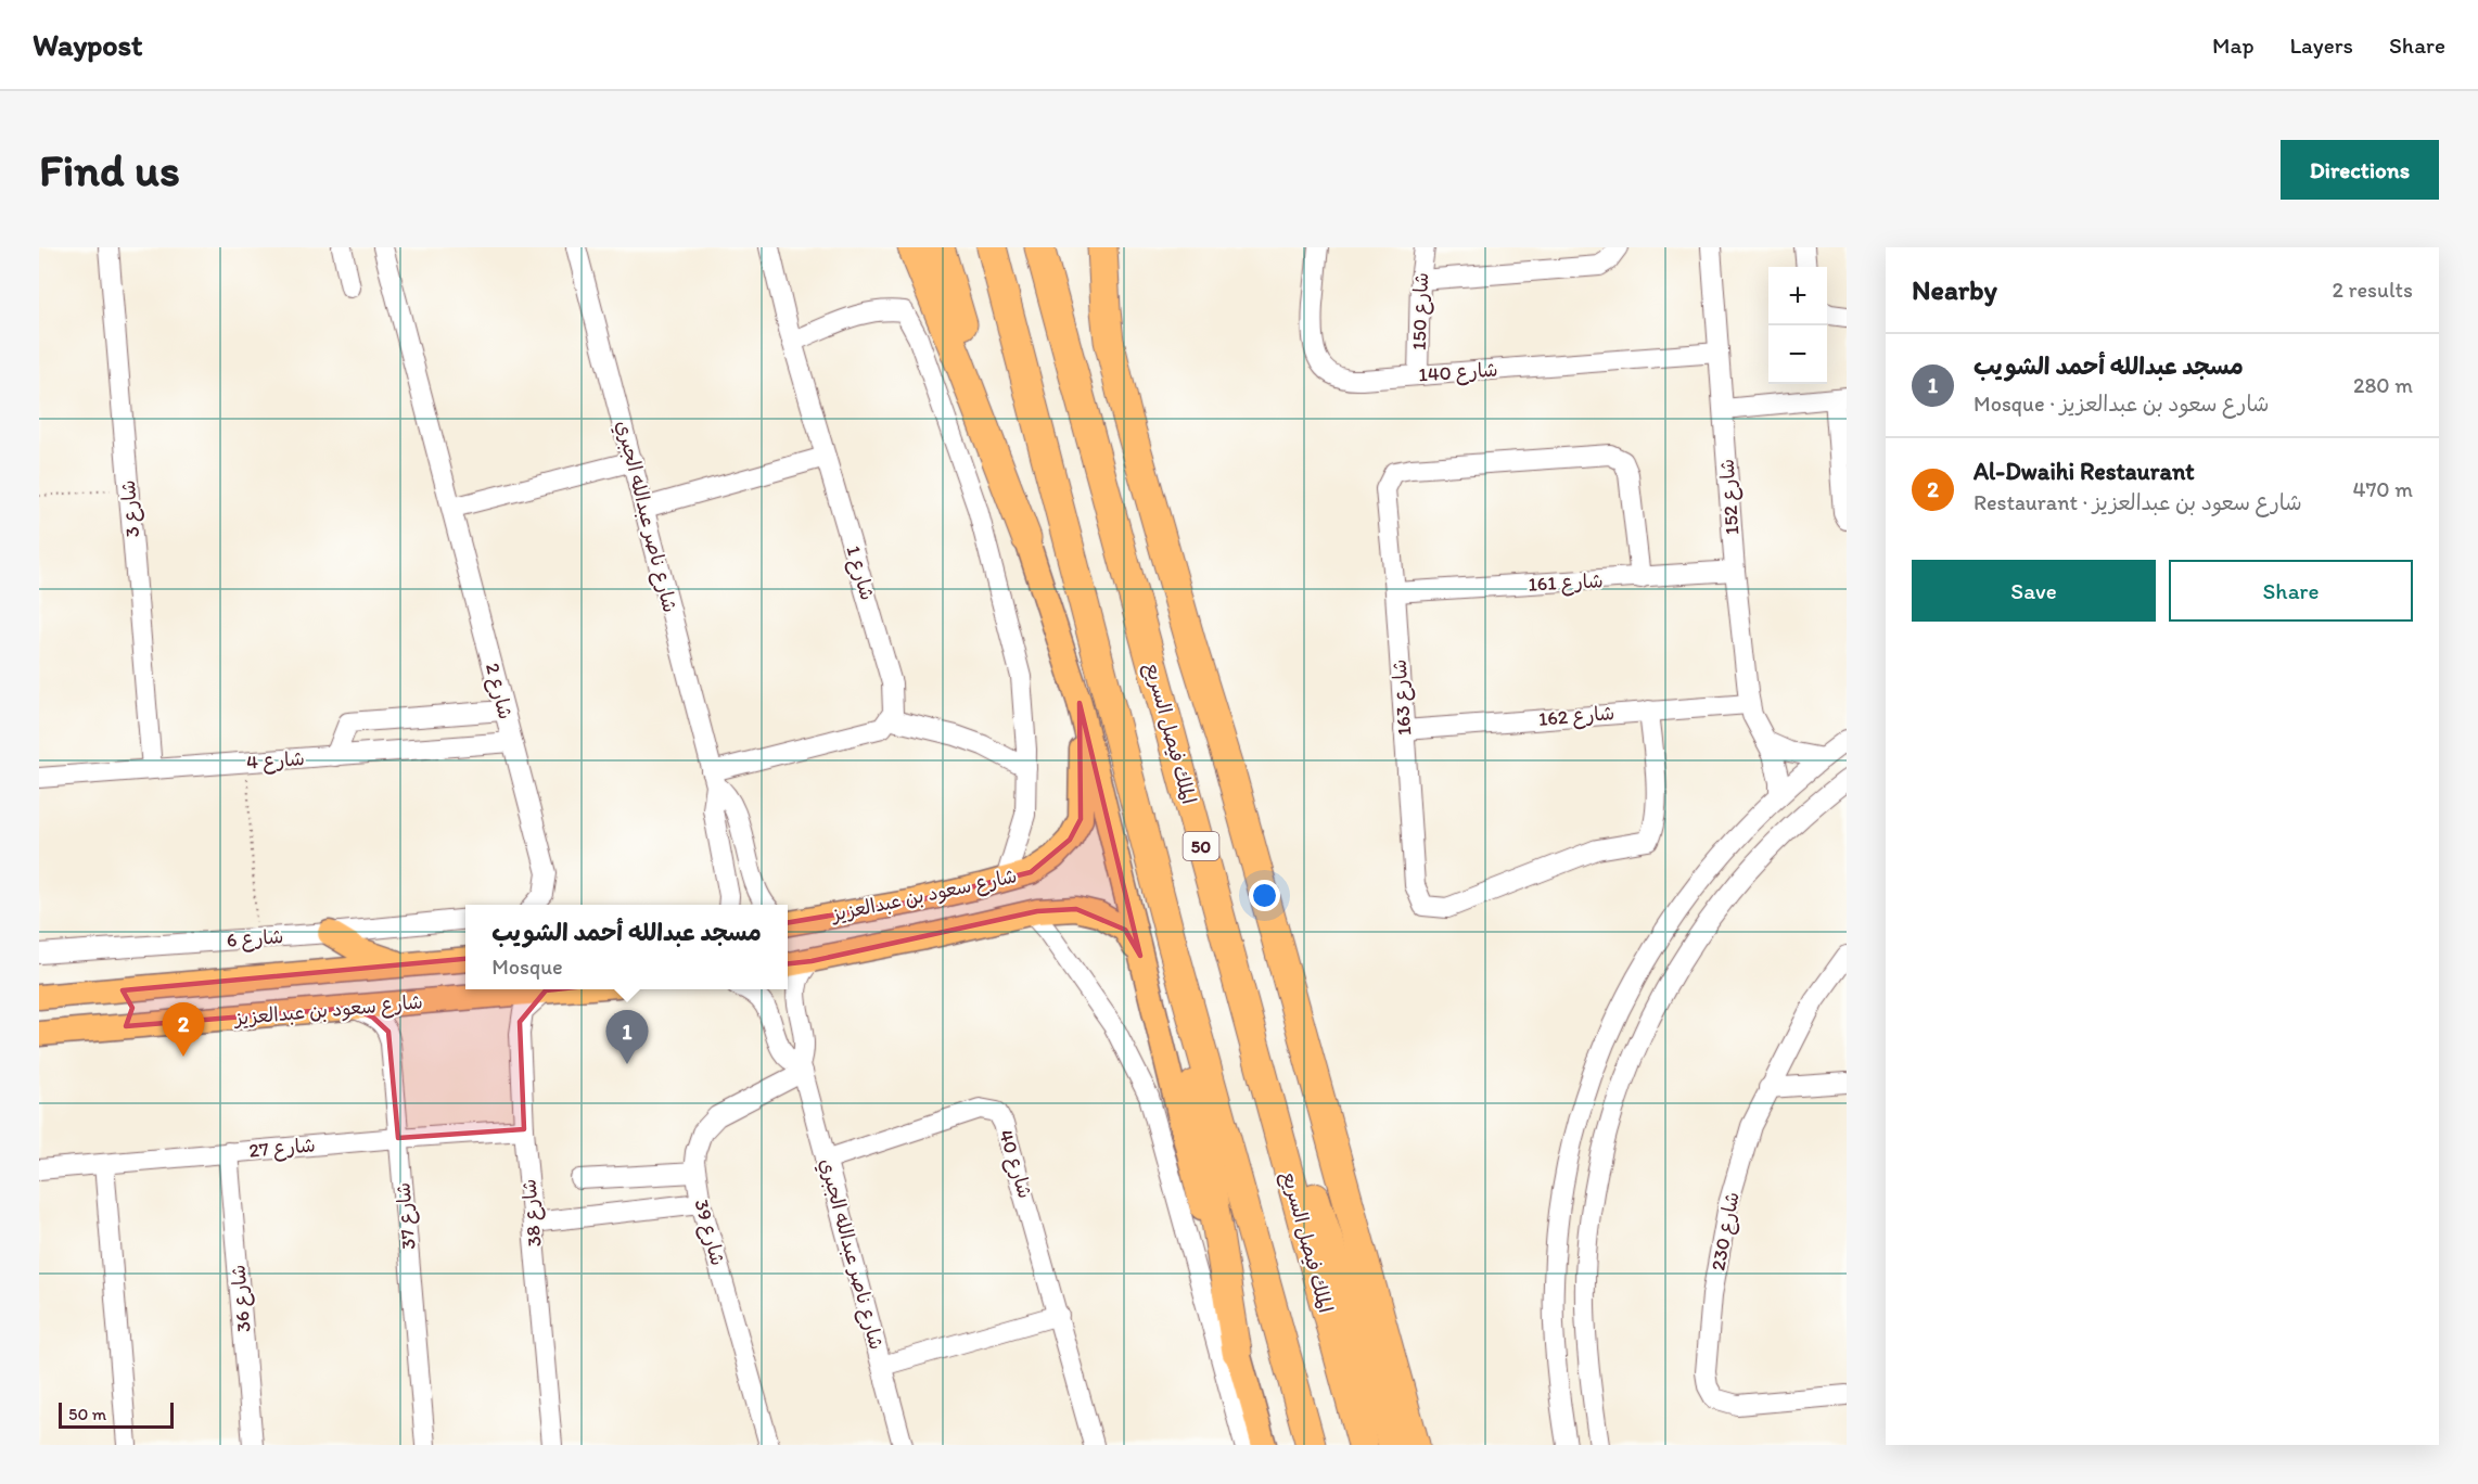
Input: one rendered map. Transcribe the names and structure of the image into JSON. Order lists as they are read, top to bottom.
{
  "streets": {
    "highway": ["الملك فيصل السريع", "50"],
    "main road": ["شارع سعود بن عبدالعزيز"],
    "street": [
      "شارع 150",
      "شارع 140",
      "شارع 152",
      "شارع 3",
      "شارع ناصر عبدالله الجبري",
      "شارع 1",
      "شارع 161",
      "شارع 2",
      "شارع 163",
      "شارع 162",
      "شارع 4",
      "شارع 6",
      "شارع 27",
      "شارع 40",
      "شارع 38",
      "شارع 37",
      "شارع 230",
      "شارع 39",
      "شارع 36"
    ]
  },
  "crossings": [
    ["شارع 150", "شارع 140"],
    ["شارع 140", "شارع 152"],
    ["شارع 152", "شارع 161"],
    ["شارع 152", "شارع 162"],
    ["شارع 3", "شارع 4"],
    ["شارع ناصر عبدالله الجبري", "شارع سعود بن عبدالعزيز"],
    ["شارع ناصر عبدالله الجبري", "شارع 40"],
    ["شارع ناصر عبدالله الجبري", "شارع 39"],
    ["شارع 161", "شارع 163"],
    ["شارع 2", "شارع 4"],
    ["شارع 163", "شارع 162"],
    ["شارع سعود بن عبدالعزيز", "شارع 38"],
    ["شارع سعود بن عبدالعزيز", "شارع 37"],
    ["شارع 27", "شارع 38"],
    ["شارع 27", "شارع 37"],
    ["شارع 27", "شارع 36"]
  ],
  "scale_bar": "50 m",
  "page": {
    "header": "Waypost",
    "nav": ["Map", "Layers", "Share"],
    "buttons": [
      "Directions",
      ["Save", "Share"]
    ],
    "title": "Find us",
    "heading": ["Nearby", "2 results"],
    "map_buttons": ["+", "−"],
    "list": [
      {
        "mark": "1",
        "name": "مسجد عبدالله أحمد الشويب",
        "note": "Mosque · شارع سعود بن عبدالعزيز",
        "value": "280 m"
      },
      {
        "mark": "2",
        "name": "Al-Dwaihi Restaurant",
        "note": "Restaurant · شارع سعود بن عبدالعزيز",
        "value": "470 m"
      }
    ],
    "popup": ["مسجد عبدالله أحمد الشويب", "Mosque"],
    "pins": ["2", "1"],
    "scale": "50 m"
  }
}
